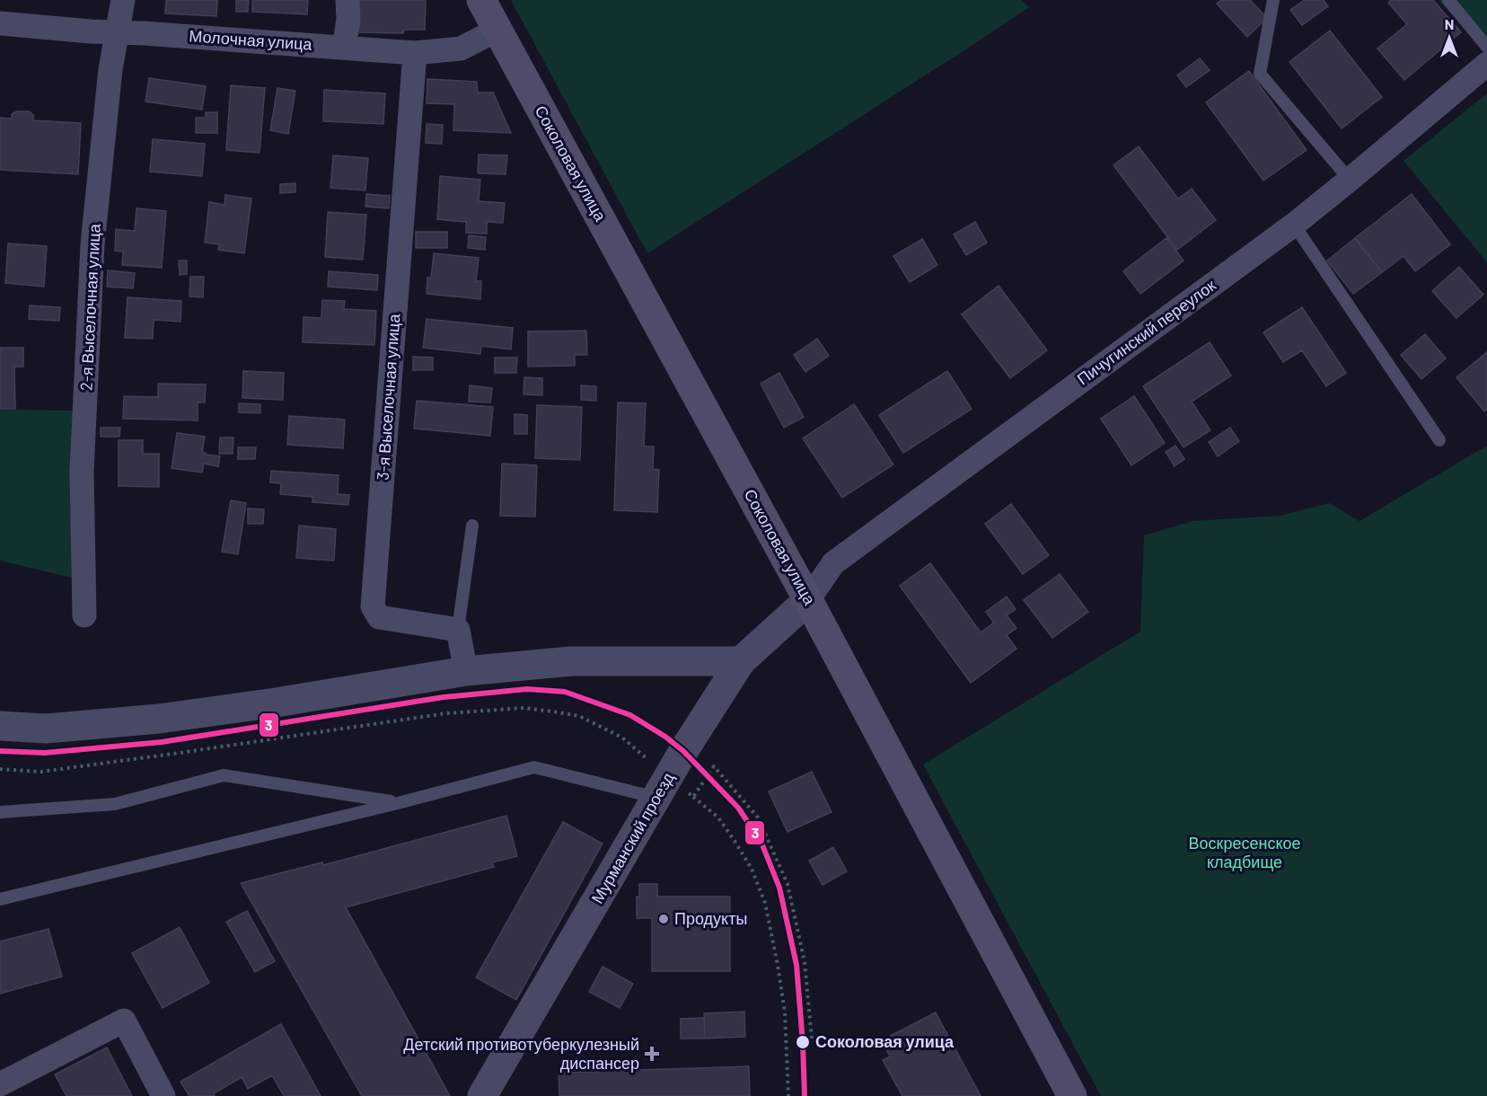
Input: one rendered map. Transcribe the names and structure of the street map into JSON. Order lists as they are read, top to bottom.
{
  "streets": {
    "main road": ["Соколовая улица"],
    "street": [
      "Молочная улица",
      "2-я Выселочная улица",
      "Пичугинский переулок",
      "3-я Выселочная улица",
      "Мурманский проезд"
    ]
  },
  "crossings": [
    ["Молочная улица", "Соколовая улица"],
    ["Молочная улица", "2-я Выселочная улица"],
    ["Молочная улица", "3-я Выселочная улица"],
    ["Соколовая улица", "Пичугинский переулок"],
    ["Соколовая улица", "Мурманский проезд"],
    ["Пичугинский переулок", "Мурманский проезд"]
  ],
  "parks": ["Воскресенское кладбище"],
  "places": {
    "other": ["Продукты", "Соколовая улица"],
    "health": ["Детский противотуберкулезный диспансер"]
  },
  "lines": ["transit line 3"],
  "north": "top"
}
